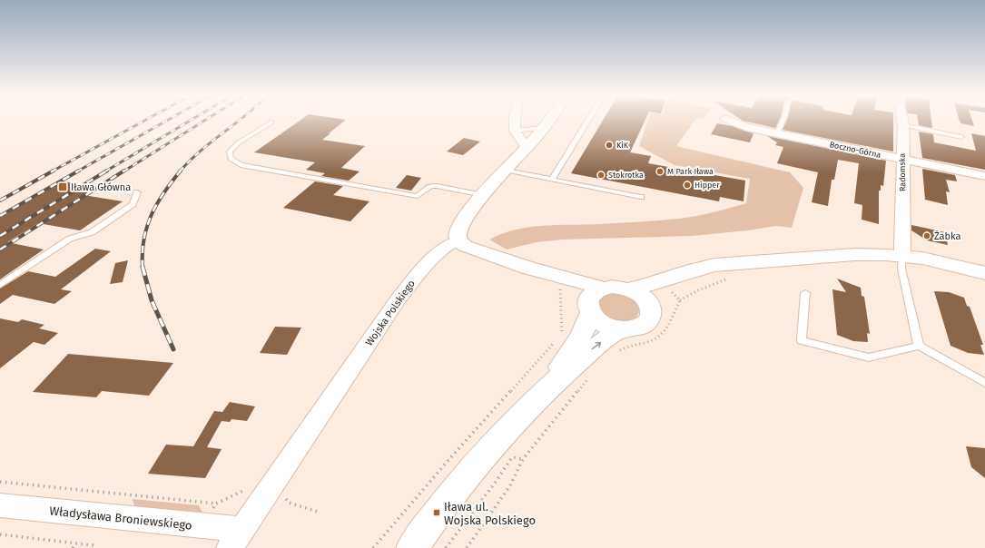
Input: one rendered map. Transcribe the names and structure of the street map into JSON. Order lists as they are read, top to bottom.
{
  "streets": {
    "street": [
      "Boczno-Górna",
      "Radomska",
      "Wojska Polskiego",
      "Władysława Broniewskiego"
    ]
  },
  "crossings": [
    ["Boczno-Górna", "Radomska"],
    ["Wojska Polskiego", "Władysława Broniewskiego"]
  ],
  "places": {
    "other": [
      "KiK",
      "M Park Iława",
      "Stokrotka",
      "Hipper",
      "Żabka"
    ],
    "transit": ["Iława Główna", "Iława ul. Wojska Polskiego"]
  }
}
